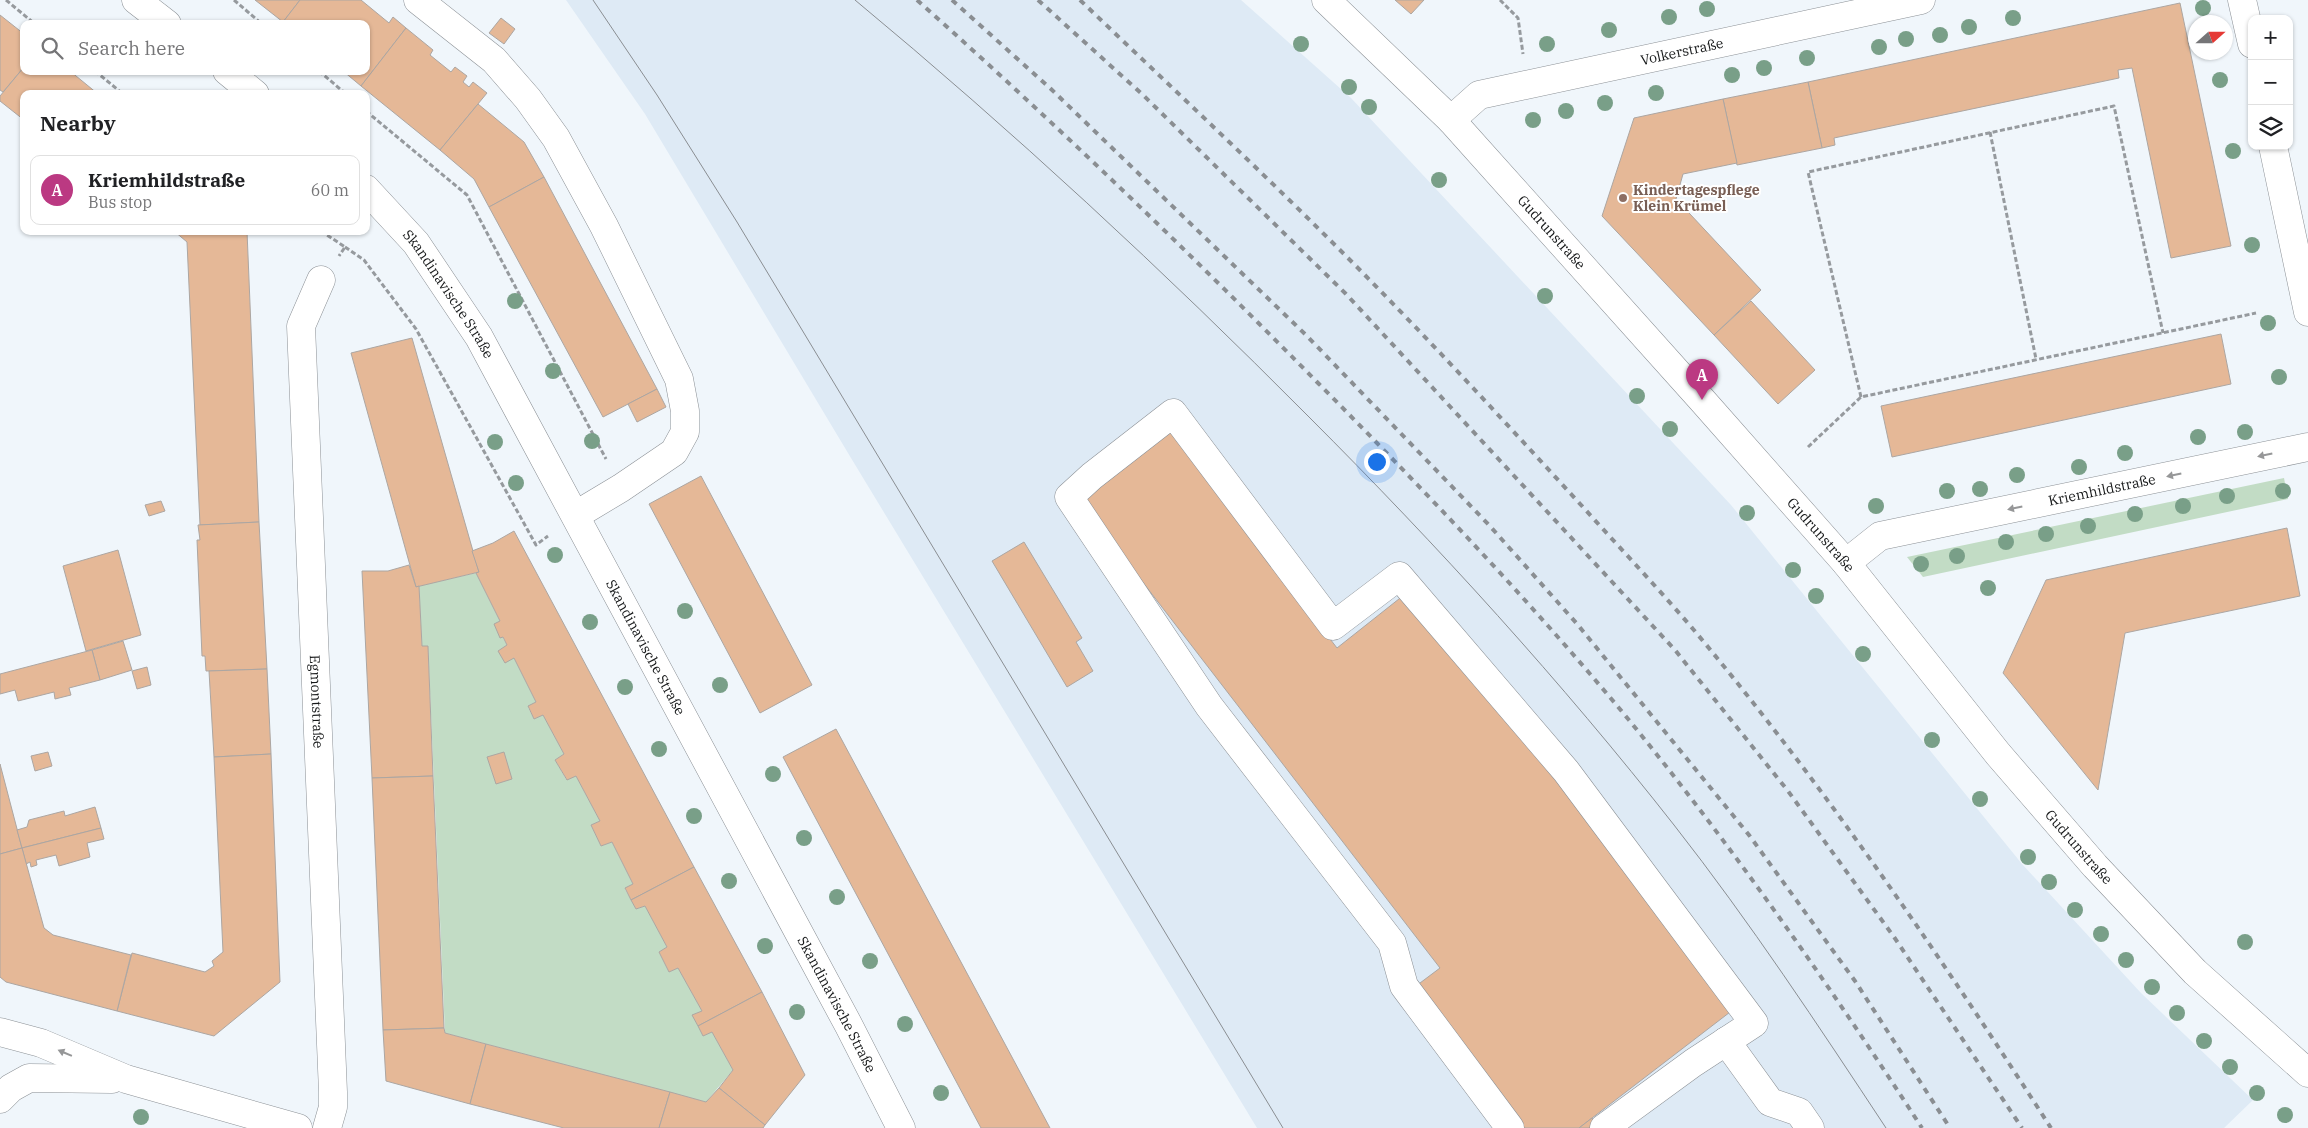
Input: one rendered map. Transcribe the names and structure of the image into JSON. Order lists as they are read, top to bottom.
{
  "streets": {
    "street": [
      "Volkerstraße",
      "Gudrunstraße",
      "Skandinavische Straße",
      "Kriemhildstraße",
      "Egmontstraße"
    ]
  },
  "crossings": [
    ["Volkerstraße", "Gudrunstraße"],
    ["Gudrunstraße", "Kriemhildstraße"]
  ],
  "one_way": ["Kriemhildstraße"],
  "places": ["Kindertagespflege Klein Krümel"],
  "north": "right",
  "page": {
    "map_buttons": ["+", "−"],
    "search": "Search here",
    "heading": "Nearby",
    "list": [
      {
        "mark": "A",
        "name": "Kriemhildstraße",
        "note": "Bus stop",
        "value": "60 m"
      }
    ],
    "pins": "A"
  }
}
